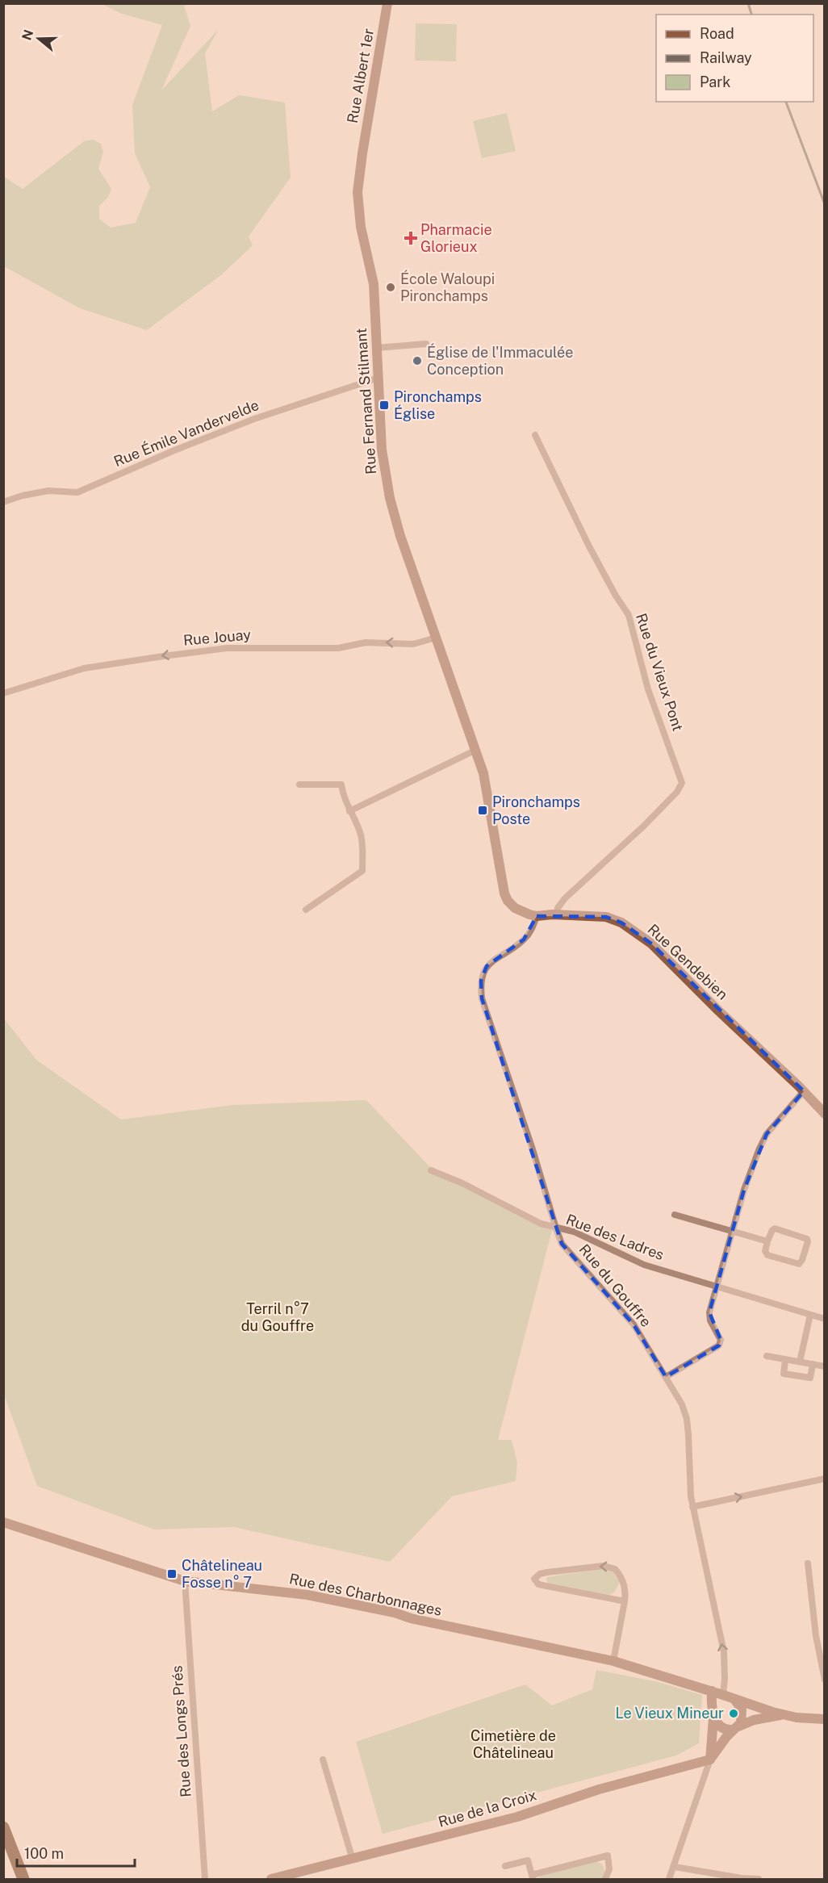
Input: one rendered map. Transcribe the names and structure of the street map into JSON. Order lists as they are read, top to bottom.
{
  "streets": {
    "street": [
      "Rue Albert 1er",
      "Rue Fernand Stilmant",
      "Rue Émile Vandervelde",
      "Rue Jouay",
      "Rue du Vieux Pont",
      "Rue Gendebien",
      "Rue des Ladres",
      "Rue du Gouffre",
      "Rue des Charbonnages",
      "Rue des Longs Prés",
      "Rue de la Croix"
    ]
  },
  "crossings": [
    ["Rue Albert 1er", "Rue Fernand Stilmant"],
    ["Rue Fernand Stilmant", "Rue Émile Vandervelde"],
    ["Rue Fernand Stilmant", "Rue Jouay"],
    ["Rue Fernand Stilmant", "Rue Gendebien"],
    ["Rue du Vieux Pont", "Rue Gendebien"],
    ["Rue Gendebien", "Rue du Gouffre"],
    ["Rue des Ladres", "Rue du Gouffre"],
    ["Rue du Gouffre", "Rue des Charbonnages"],
    ["Rue des Charbonnages", "Rue des Longs Prés"]
  ],
  "one_way": ["Rue Jouay"],
  "parks": ["Terril n°7 du Gouffre", "Cimetière de Châtelineau"],
  "places": {
    "health": ["Pharmacie Glorieux"],
    "other": ["École Waloupi Pironchamps", "Église de l'Immaculée Conception", "Le Vieux Mineur"],
    "transit": ["Pironchamps Église", "Pironchamps Poste", "Châtelineau Fosse n° 7"]
  },
  "legend": ["Road", "Railway", "Park"],
  "scale_bar": "100 m",
  "north": "left"
}
